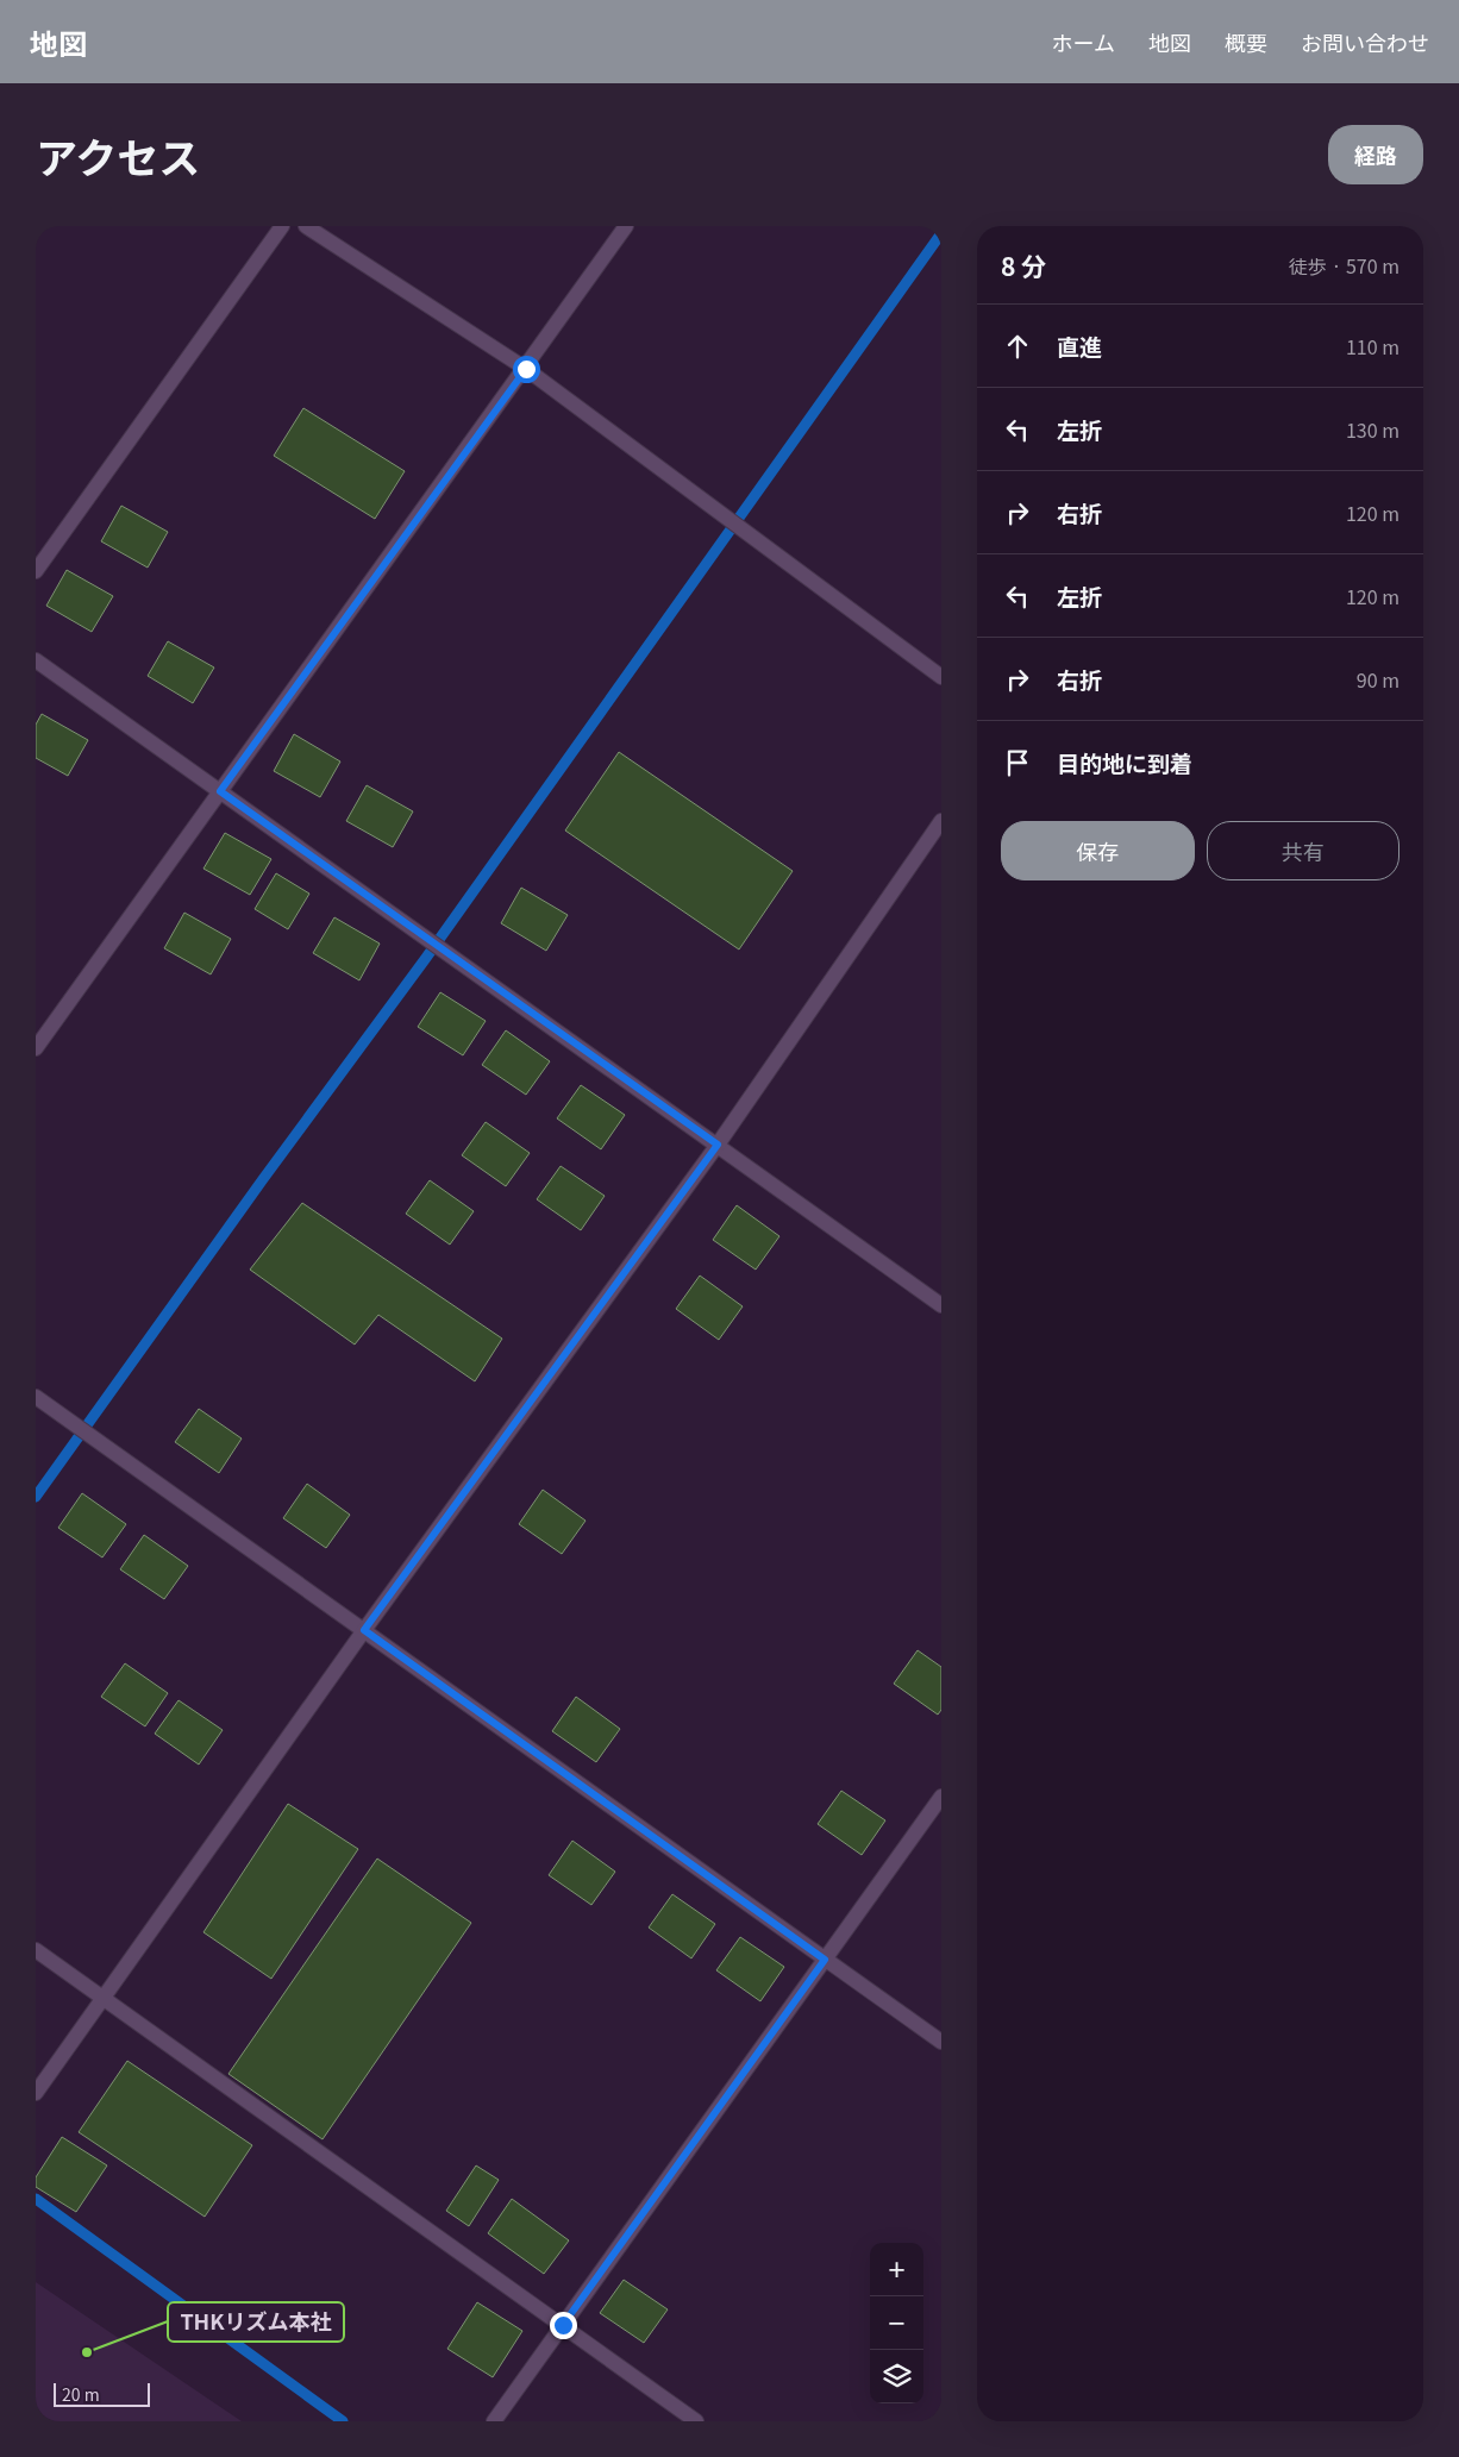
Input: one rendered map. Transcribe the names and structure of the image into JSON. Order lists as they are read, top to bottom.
{
  "places": ["THKリズム本社"],
  "scale_bar": "20 m",
  "page": {
    "header": "地図",
    "nav": [
      "ホーム",
      "地図",
      "概要",
      "お問い合わせ"
    ],
    "title": "アクセス",
    "buttons": [
      "経路",
      ["保存", "共有"]
    ],
    "heading": ["8 分", "徒歩 · 570 m"],
    "list": [
      ["直進", "110 m"],
      ["左折", "130 m"],
      ["右折", "120 m"],
      ["左折", "120 m"],
      ["右折", "90 m"],
      "目的地に到着"
    ],
    "map_buttons": ["+", "−"],
    "scale": "20 m"
  }
}
